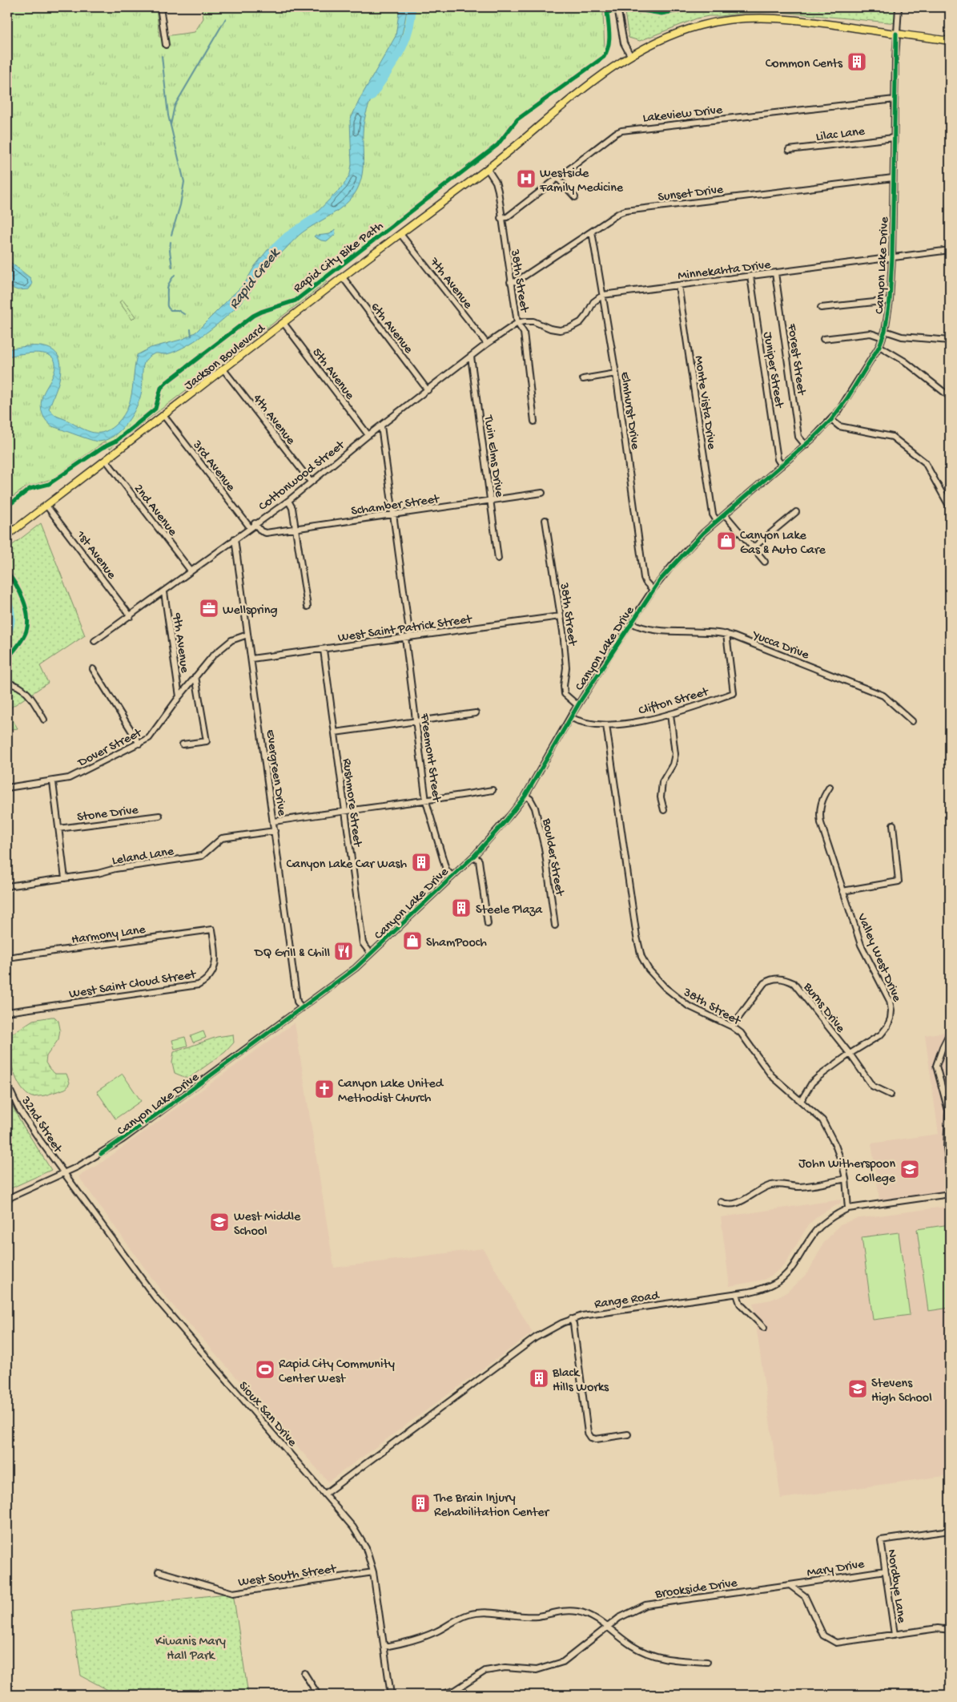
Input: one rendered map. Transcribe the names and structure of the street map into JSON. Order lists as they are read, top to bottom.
{
  "streets": {
    "main road": ["Jackson Boulevard"],
    "street": [
      "Lakeview Drive",
      "Lilac Lane",
      "Sunset Drive",
      "Canyon Lake Drive",
      "Minnekahta Drive",
      "38th Street",
      "7th Avenue",
      "6th Avenue",
      "Forest Street",
      "Juniper Street",
      "5th Avenue",
      "Monte Vista Drive",
      "Elmhurst Drive",
      "4th Avenue",
      "Twin Elms Drive",
      "3rd Avenue",
      "Cottonwood Street",
      "Schamber Street",
      "2nd Avenue",
      "1st Avenue",
      "West Saint Patrick Street",
      "9th Avenue",
      "Yucca Drive",
      "Clifton Street",
      "Dover Street",
      "Freemont Street",
      "Evergreen Drive",
      "Rushmore Street",
      "Stone Drive",
      "Leland Lane",
      "Boulder Street",
      "Harmony Lane",
      "Valley West Drive",
      "West Saint Cloud Street",
      "Burns Drive",
      "32nd Street",
      "Range Road",
      "Sioux San Drive",
      "Mary Drive",
      "West South Street",
      "Nordbye Lane",
      "Brookside Drive"
    ],
    "cycle path": ["Rapid City Bike Path"]
  },
  "crossings": [
    ["Lakeview Drive", "Canyon Lake Drive"],
    ["Lakeview Drive", "38th Street"],
    ["Lilac Lane", "Canyon Lake Drive"],
    ["Sunset Drive", "Canyon Lake Drive"],
    ["Sunset Drive", "38th Street"],
    ["Sunset Drive", "Elmhurst Drive"],
    ["Canyon Lake Drive", "Minnekahta Drive"],
    ["Canyon Lake Drive", "38th Street"],
    ["Canyon Lake Drive", "Jackson Boulevard"],
    ["Canyon Lake Drive", "Forest Street"],
    ["Canyon Lake Drive", "Juniper Street"],
    ["Canyon Lake Drive", "Monte Vista Drive"],
    ["Canyon Lake Drive", "Elmhurst Drive"],
    ["Canyon Lake Drive", "Yucca Drive"],
    ["Canyon Lake Drive", "Clifton Street"],
    ["Canyon Lake Drive", "Freemont Street"],
    ["Canyon Lake Drive", "Evergreen Drive"],
    ["Canyon Lake Drive", "Rushmore Street"],
    ["Canyon Lake Drive", "Boulder Street"],
    ["Canyon Lake Drive", "32nd Street"],
    ["Canyon Lake Drive", "Sioux San Drive"],
    ["Minnekahta Drive", "Forest Street"],
    ["Minnekahta Drive", "Juniper Street"],
    ["Minnekahta Drive", "Monte Vista Drive"],
    ["Minnekahta Drive", "Elmhurst Drive"],
    ["38th Street", "Jackson Boulevard"],
    ["38th Street", "Cottonwood Street"],
    ["38th Street", "West Saint Patrick Street"],
    ["38th Street", "Clifton Street"],
    ["38th Street", "Valley West Drive"],
    ["38th Street", "Burns Drive"],
    ["38th Street", "Range Road"],
    ["7th Avenue", "Jackson Boulevard"],
    ["7th Avenue", "Cottonwood Street"],
    ["6th Avenue", "Jackson Boulevard"],
    ["6th Avenue", "Cottonwood Street"],
    ["Jackson Boulevard", "5th Avenue"],
    ["Jackson Boulevard", "4th Avenue"],
    ["Jackson Boulevard", "3rd Avenue"],
    ["Jackson Boulevard", "2nd Avenue"],
    ["Jackson Boulevard", "1st Avenue"],
    ["5th Avenue", "Cottonwood Street"],
    ["4th Avenue", "Cottonwood Street"],
    ["Twin Elms Drive", "Cottonwood Street"],
    ["Twin Elms Drive", "Schamber Street"],
    ["3rd Avenue", "Cottonwood Street"],
    ["Cottonwood Street", "Schamber Street"],
    ["Cottonwood Street", "2nd Avenue"],
    ["Cottonwood Street", "1st Avenue"],
    ["Cottonwood Street", "9th Avenue"],
    ["Cottonwood Street", "Freemont Street"],
    ["Cottonwood Street", "Evergreen Drive"],
    ["Schamber Street", "Freemont Street"],
    ["West Saint Patrick Street", "Freemont Street"],
    ["West Saint Patrick Street", "Evergreen Drive"],
    ["West Saint Patrick Street", "Rushmore Street"],
    ["9th Avenue", "Dover Street"],
    ["Yucca Drive", "Clifton Street"],
    ["Dover Street", "Evergreen Drive"],
    ["Evergreen Drive", "Leland Lane"],
    ["Harmony Lane", "West Saint Cloud Street"],
    ["Valley West Drive", "Burns Drive"],
    ["32nd Street", "Sioux San Drive"],
    ["Range Road", "Sioux San Drive"],
    ["Sioux San Drive", "West South Street"],
    ["Mary Drive", "Nordbye Lane"],
    ["Mary Drive", "Brookside Drive"]
  ],
  "water": ["Rapid Creek"],
  "parks": ["Kiwanis Mary Hall Park"],
  "places": {
    "building": [
      "Common Cents",
      "Canyon Lake Car Wash",
      "Steele Plaza",
      "Black Hills Works",
      "The Brain Injury Rehabilitation Center"
    ],
    "hospital": ["Westside Family Medicine"],
    "shop": ["Canyon Lake Gas & Auto Care", "ShamPooch"],
    "office": ["Wellspring"],
    "restaurant": ["DQ Grill & Chill"],
    "church": ["Canyon Lake United Methodist Church"],
    "school or university": ["John Witherspoon College", "West Middle School", "Stevens High School"],
    "sports": ["Rapid City Community Center West"]
  }
}
